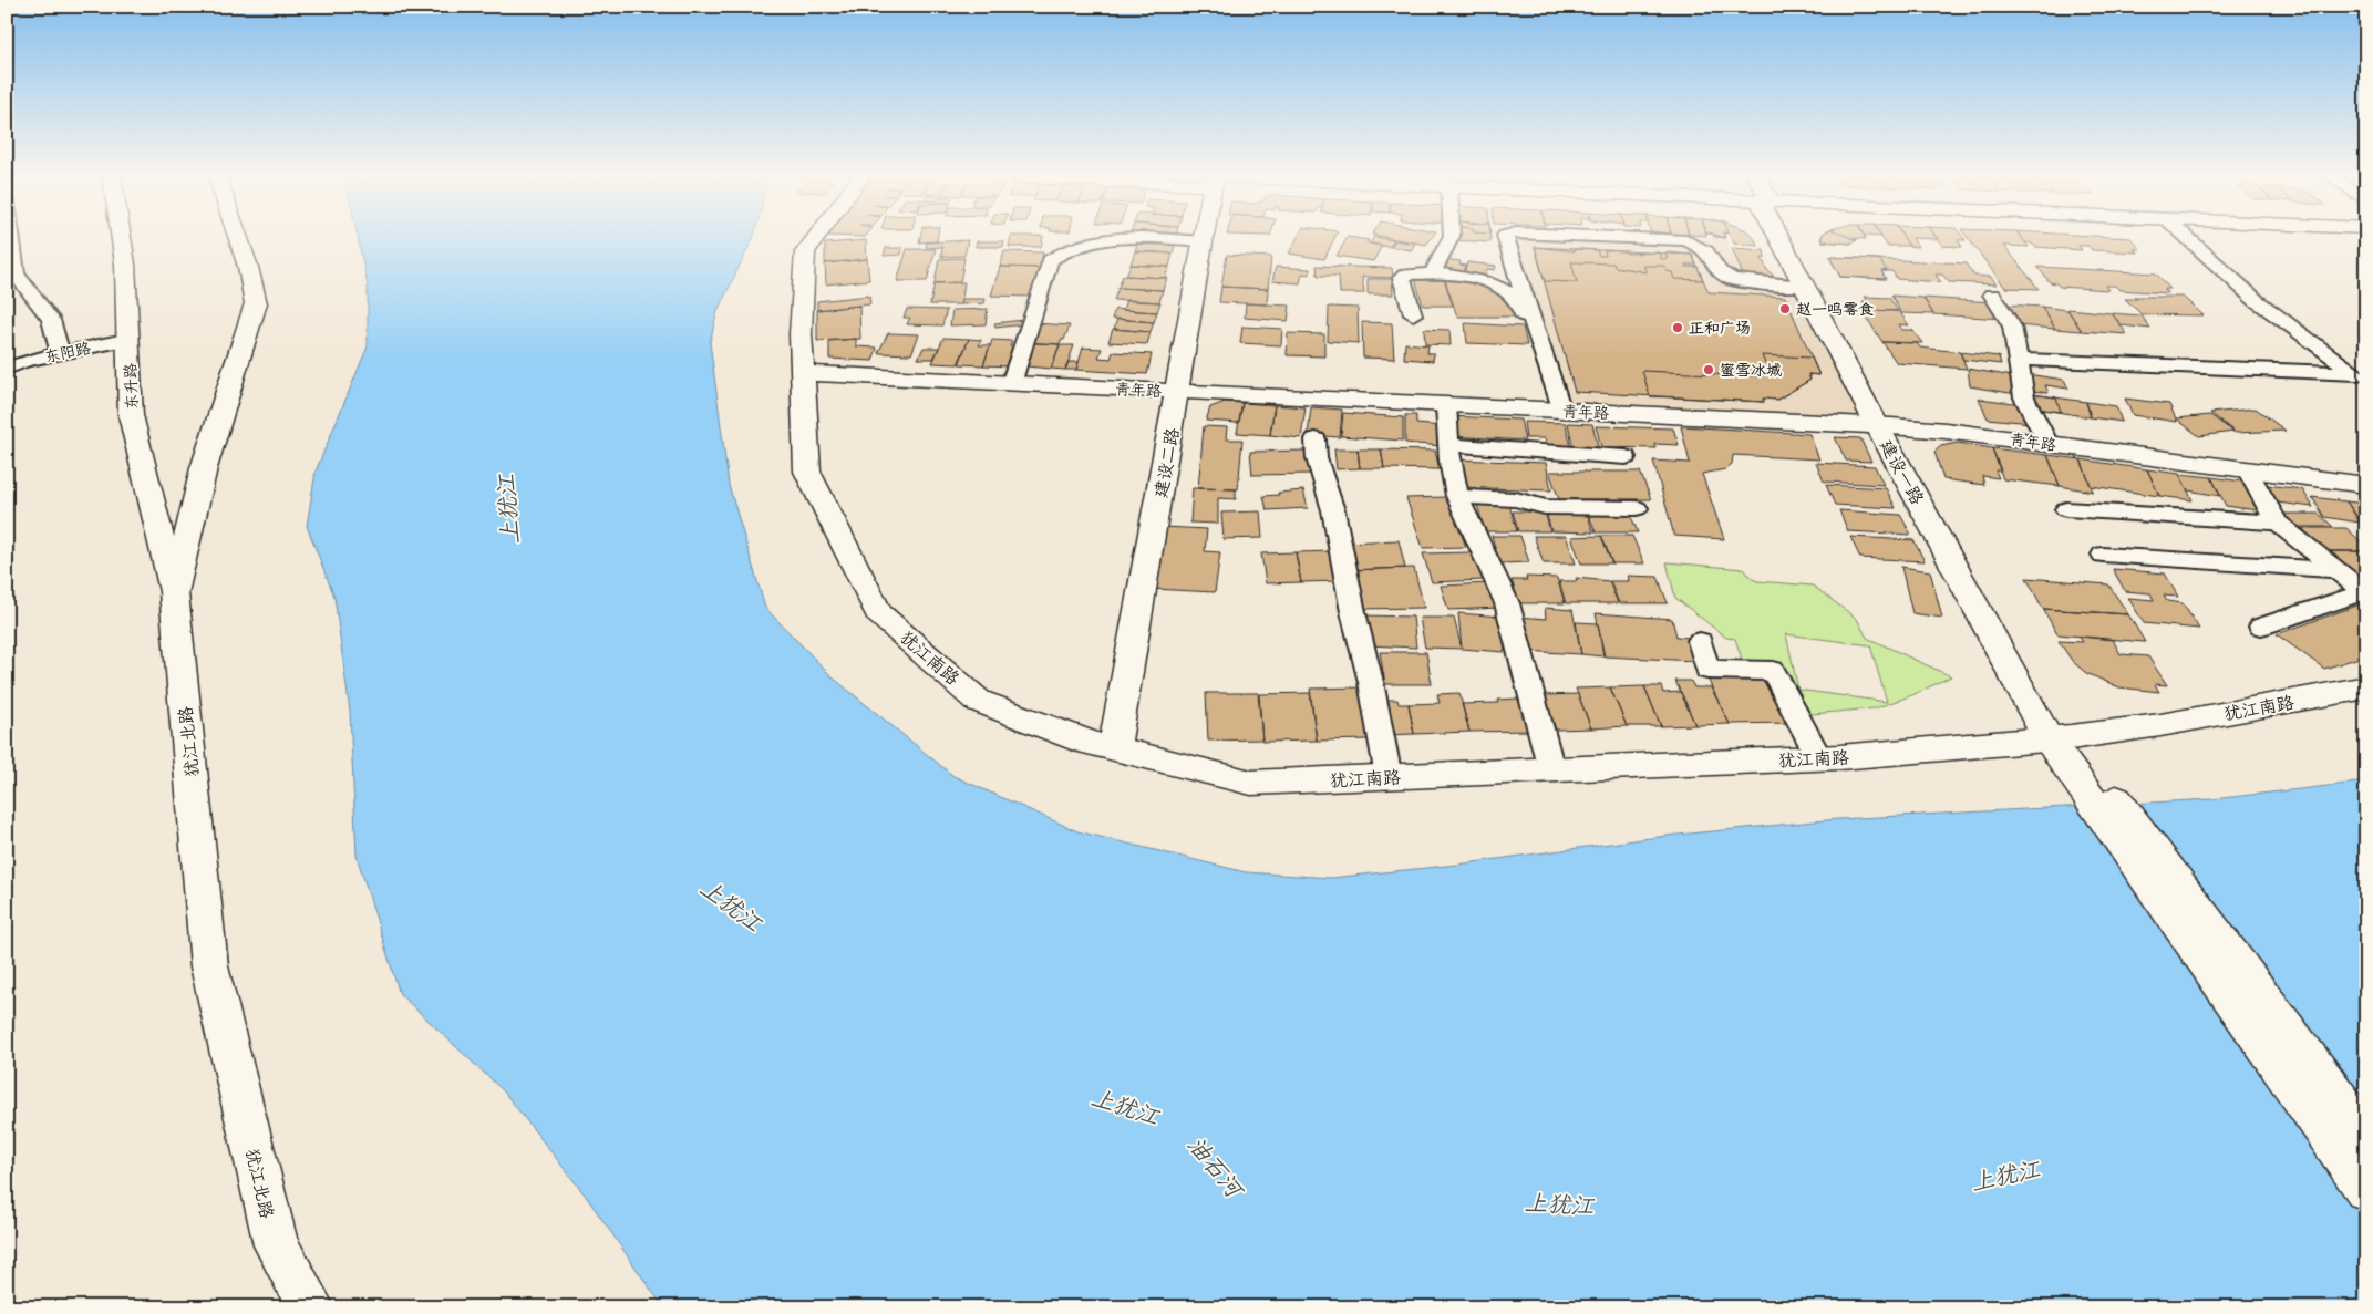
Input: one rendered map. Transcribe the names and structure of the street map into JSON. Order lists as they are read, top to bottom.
{
  "streets": {
    "street": [
      "东阳路",
      "东升路",
      "青年路",
      "建设二路",
      "建设一路",
      "犹江南路",
      "犹江北路"
    ]
  },
  "crossings": [
    ["东阳路", "东升路"],
    ["东升路", "犹江北路"],
    ["青年路", "建设二路"],
    ["青年路", "建设一路"],
    ["青年路", "犹江南路"],
    ["建设二路", "犹江南路"]
  ],
  "water": ["上犹江", "油石河"],
  "places": ["赵一鸣零食", "正和广场", "蜜雪冰城"]
}
